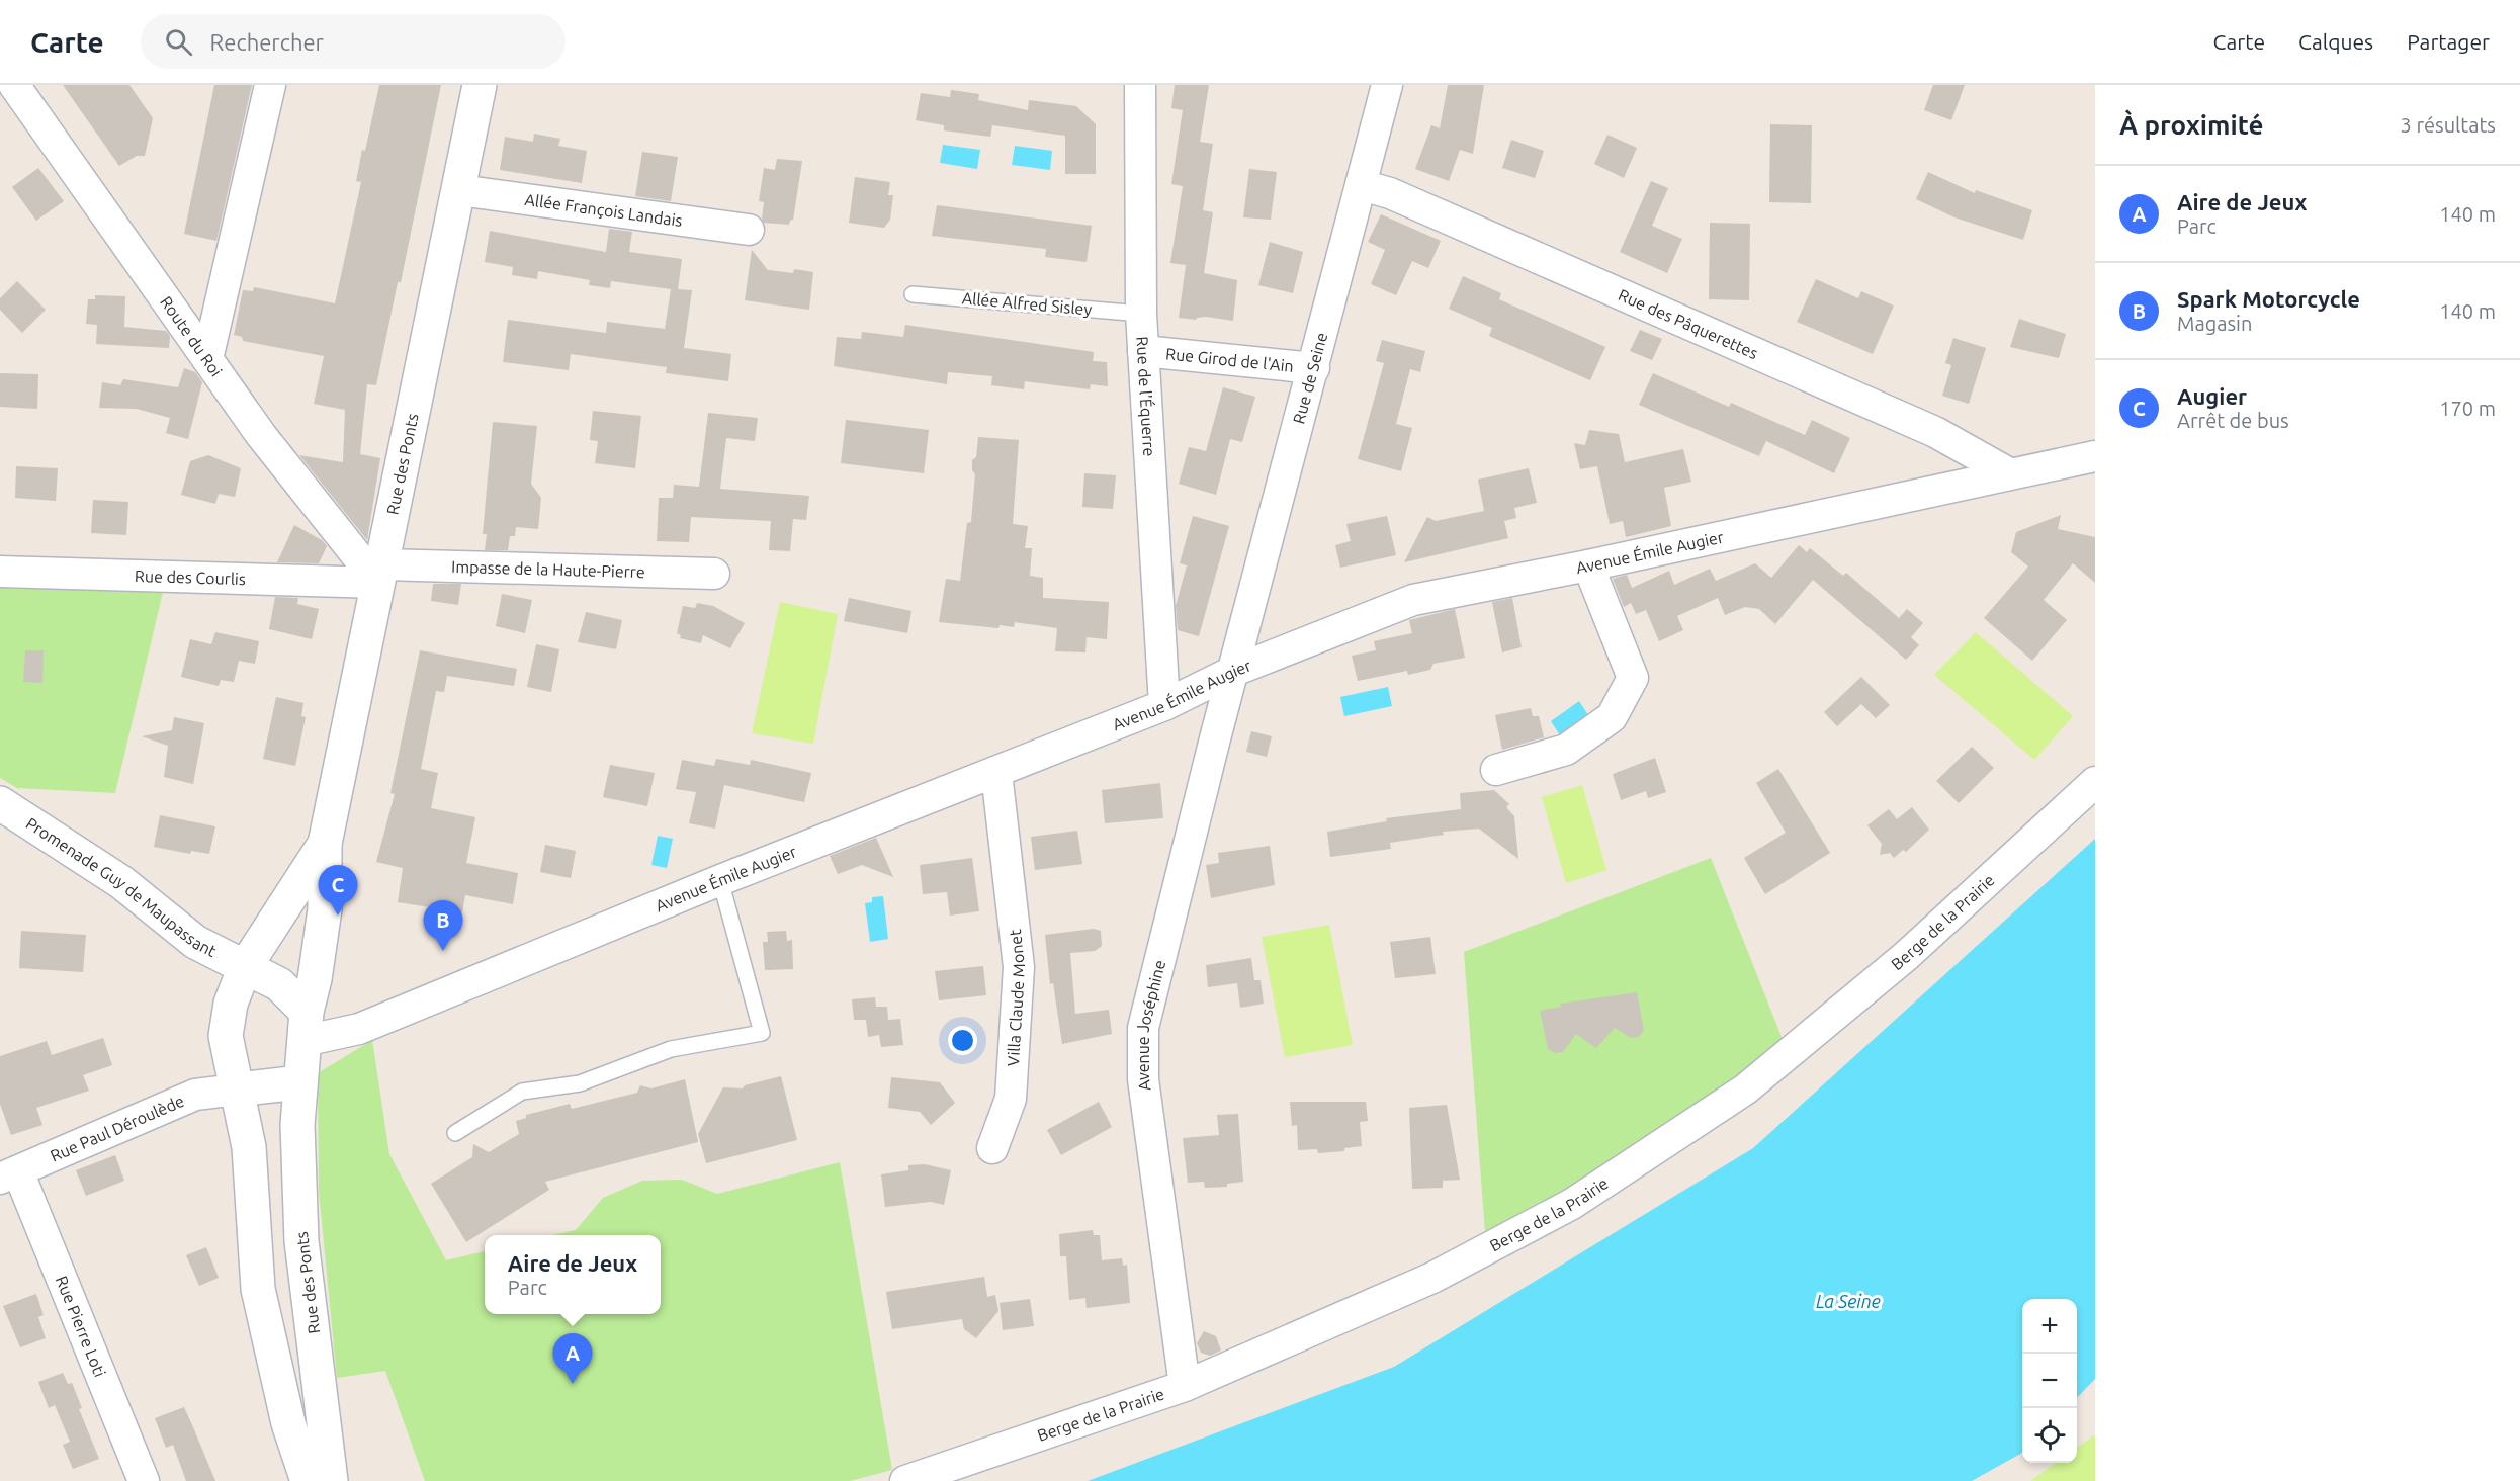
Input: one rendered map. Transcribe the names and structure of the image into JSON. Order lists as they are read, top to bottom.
{
  "streets": {
    "main road": ["Rue des Ponts", "Promenade Guy de Maupassant"],
    "street": [
      "Allée François Landais",
      "Rue des Pâquerettes",
      "Route du Roi",
      "Rue Girod de l'Ain",
      "Rue de Seine",
      "Rue de l'Équerre",
      "Avenue Émile Augier",
      "Impasse de la Haute-Pierre",
      "Rue des Courlis",
      "Berge de la Prairie",
      "Villa Claude Monet",
      "Avenue Joséphine",
      "Rue Paul Déroulède",
      "Rue Pierre Loti"
    ],
    "lane": ["Allée Alfred Sisley"]
  },
  "crossings": [
    ["Allée François Landais", "Rue des Ponts"],
    ["Allée Alfred Sisley", "Rue de l'Équerre"],
    ["Rue des Pâquerettes", "Rue de Seine"],
    ["Rue des Pâquerettes", "Avenue Émile Augier"],
    ["Route du Roi", "Rue des Ponts"],
    ["Route du Roi", "Impasse de la Haute-Pierre"],
    ["Route du Roi", "Rue des Courlis"],
    ["Rue Girod de l'Ain", "Rue de Seine"],
    ["Rue Girod de l'Ain", "Rue de l'Équerre"],
    ["Rue de Seine", "Avenue Émile Augier"],
    ["Rue de Seine", "Avenue Joséphine"],
    ["Rue de l'Équerre", "Avenue Émile Augier"],
    ["Rue des Ponts", "Avenue Émile Augier"],
    ["Rue des Ponts", "Impasse de la Haute-Pierre"],
    ["Rue des Ponts", "Rue des Courlis"],
    ["Rue des Ponts", "Promenade Guy de Maupassant"],
    ["Rue des Ponts", "Rue Paul Déroulède"],
    ["Avenue Émile Augier", "Promenade Guy de Maupassant"],
    ["Avenue Émile Augier", "Villa Claude Monet"],
    ["Avenue Émile Augier", "Avenue Joséphine"],
    ["Impasse de la Haute-Pierre", "Rue des Courlis"],
    ["Berge de la Prairie", "Avenue Joséphine"],
    ["Rue Paul Déroulède", "Rue Pierre Loti"]
  ],
  "water": ["La Seine"],
  "page": {
    "header": "Carte",
    "search": "Rechercher",
    "nav": ["Carte", "Calques", "Partager"],
    "heading": ["À proximité", "3 résultats"],
    "list": [
      {
        "mark": "A",
        "name": "Aire de Jeux",
        "note": "Parc",
        "value": "140 m"
      },
      {
        "mark": "B",
        "name": "Spark Motorcycle",
        "note": "Magasin",
        "value": "140 m"
      },
      {
        "mark": "C",
        "name": "Augier",
        "note": "Arrêt de bus",
        "value": "170 m"
      }
    ],
    "pins": ["C", "B", "A"],
    "popup": ["Aire de Jeux", "Parc"],
    "map_buttons": ["+", "−"]
  }
}
